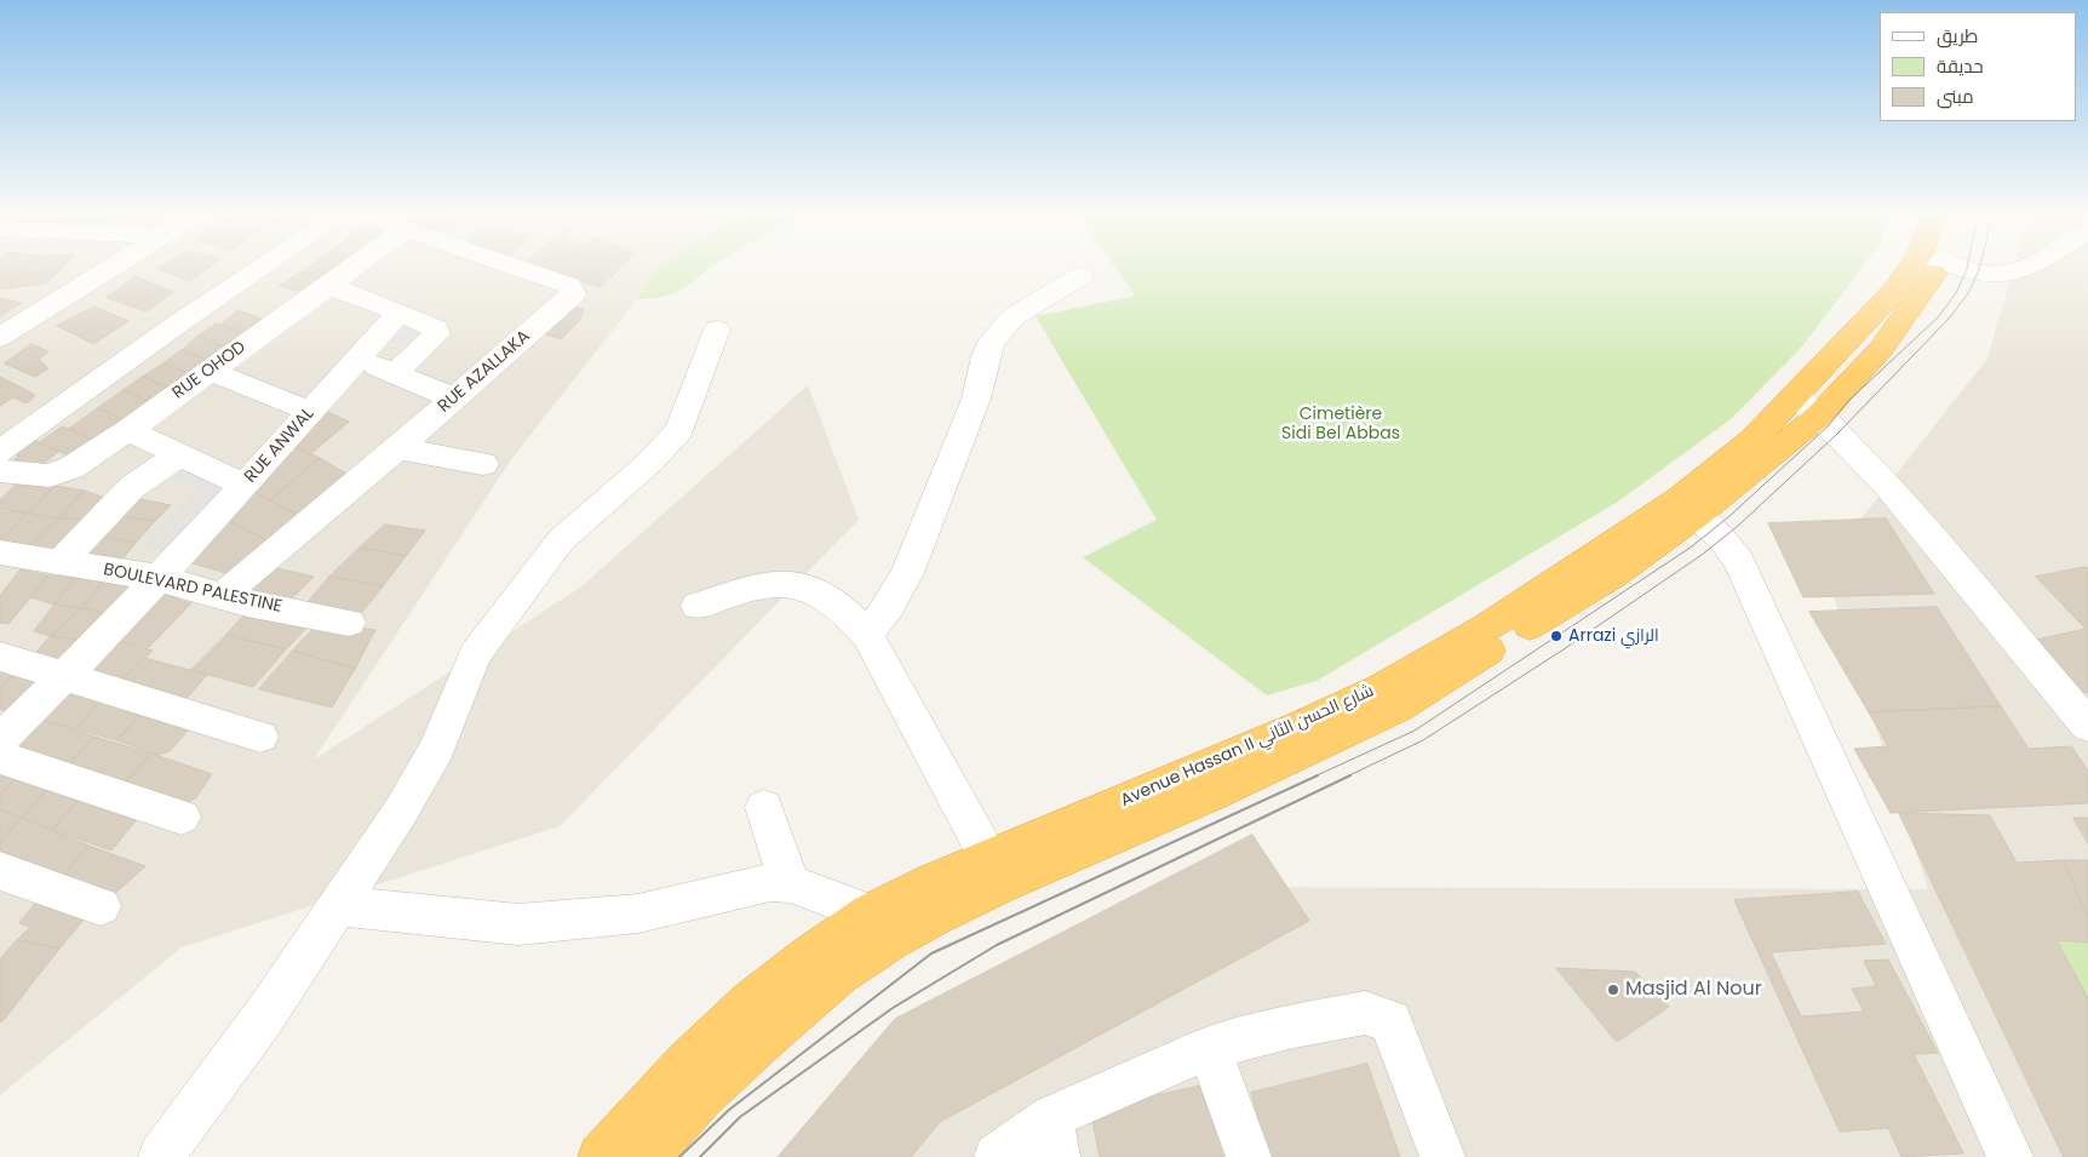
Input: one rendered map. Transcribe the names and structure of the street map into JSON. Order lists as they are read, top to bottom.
{
  "streets": {
    "highway": ["Avenue Hassan II شارع الحسن الثاني"],
    "street": [
      "RUE OHOD",
      "RUE AZALLAKA",
      "RUE ANWAL",
      "BOULEVARD PALESTINE"
    ]
  },
  "crossings": [
    ["RUE AZALLAKA", "BOULEVARD PALESTINE"],
    ["RUE ANWAL", "BOULEVARD PALESTINE"]
  ],
  "parks": ["Cimetière Sidi Bel Abbas"],
  "places": ["Arrazi الرازي", "Masjid Al Nour"],
  "legend": ["طريق", "حديقة", "مبنى"]
}
